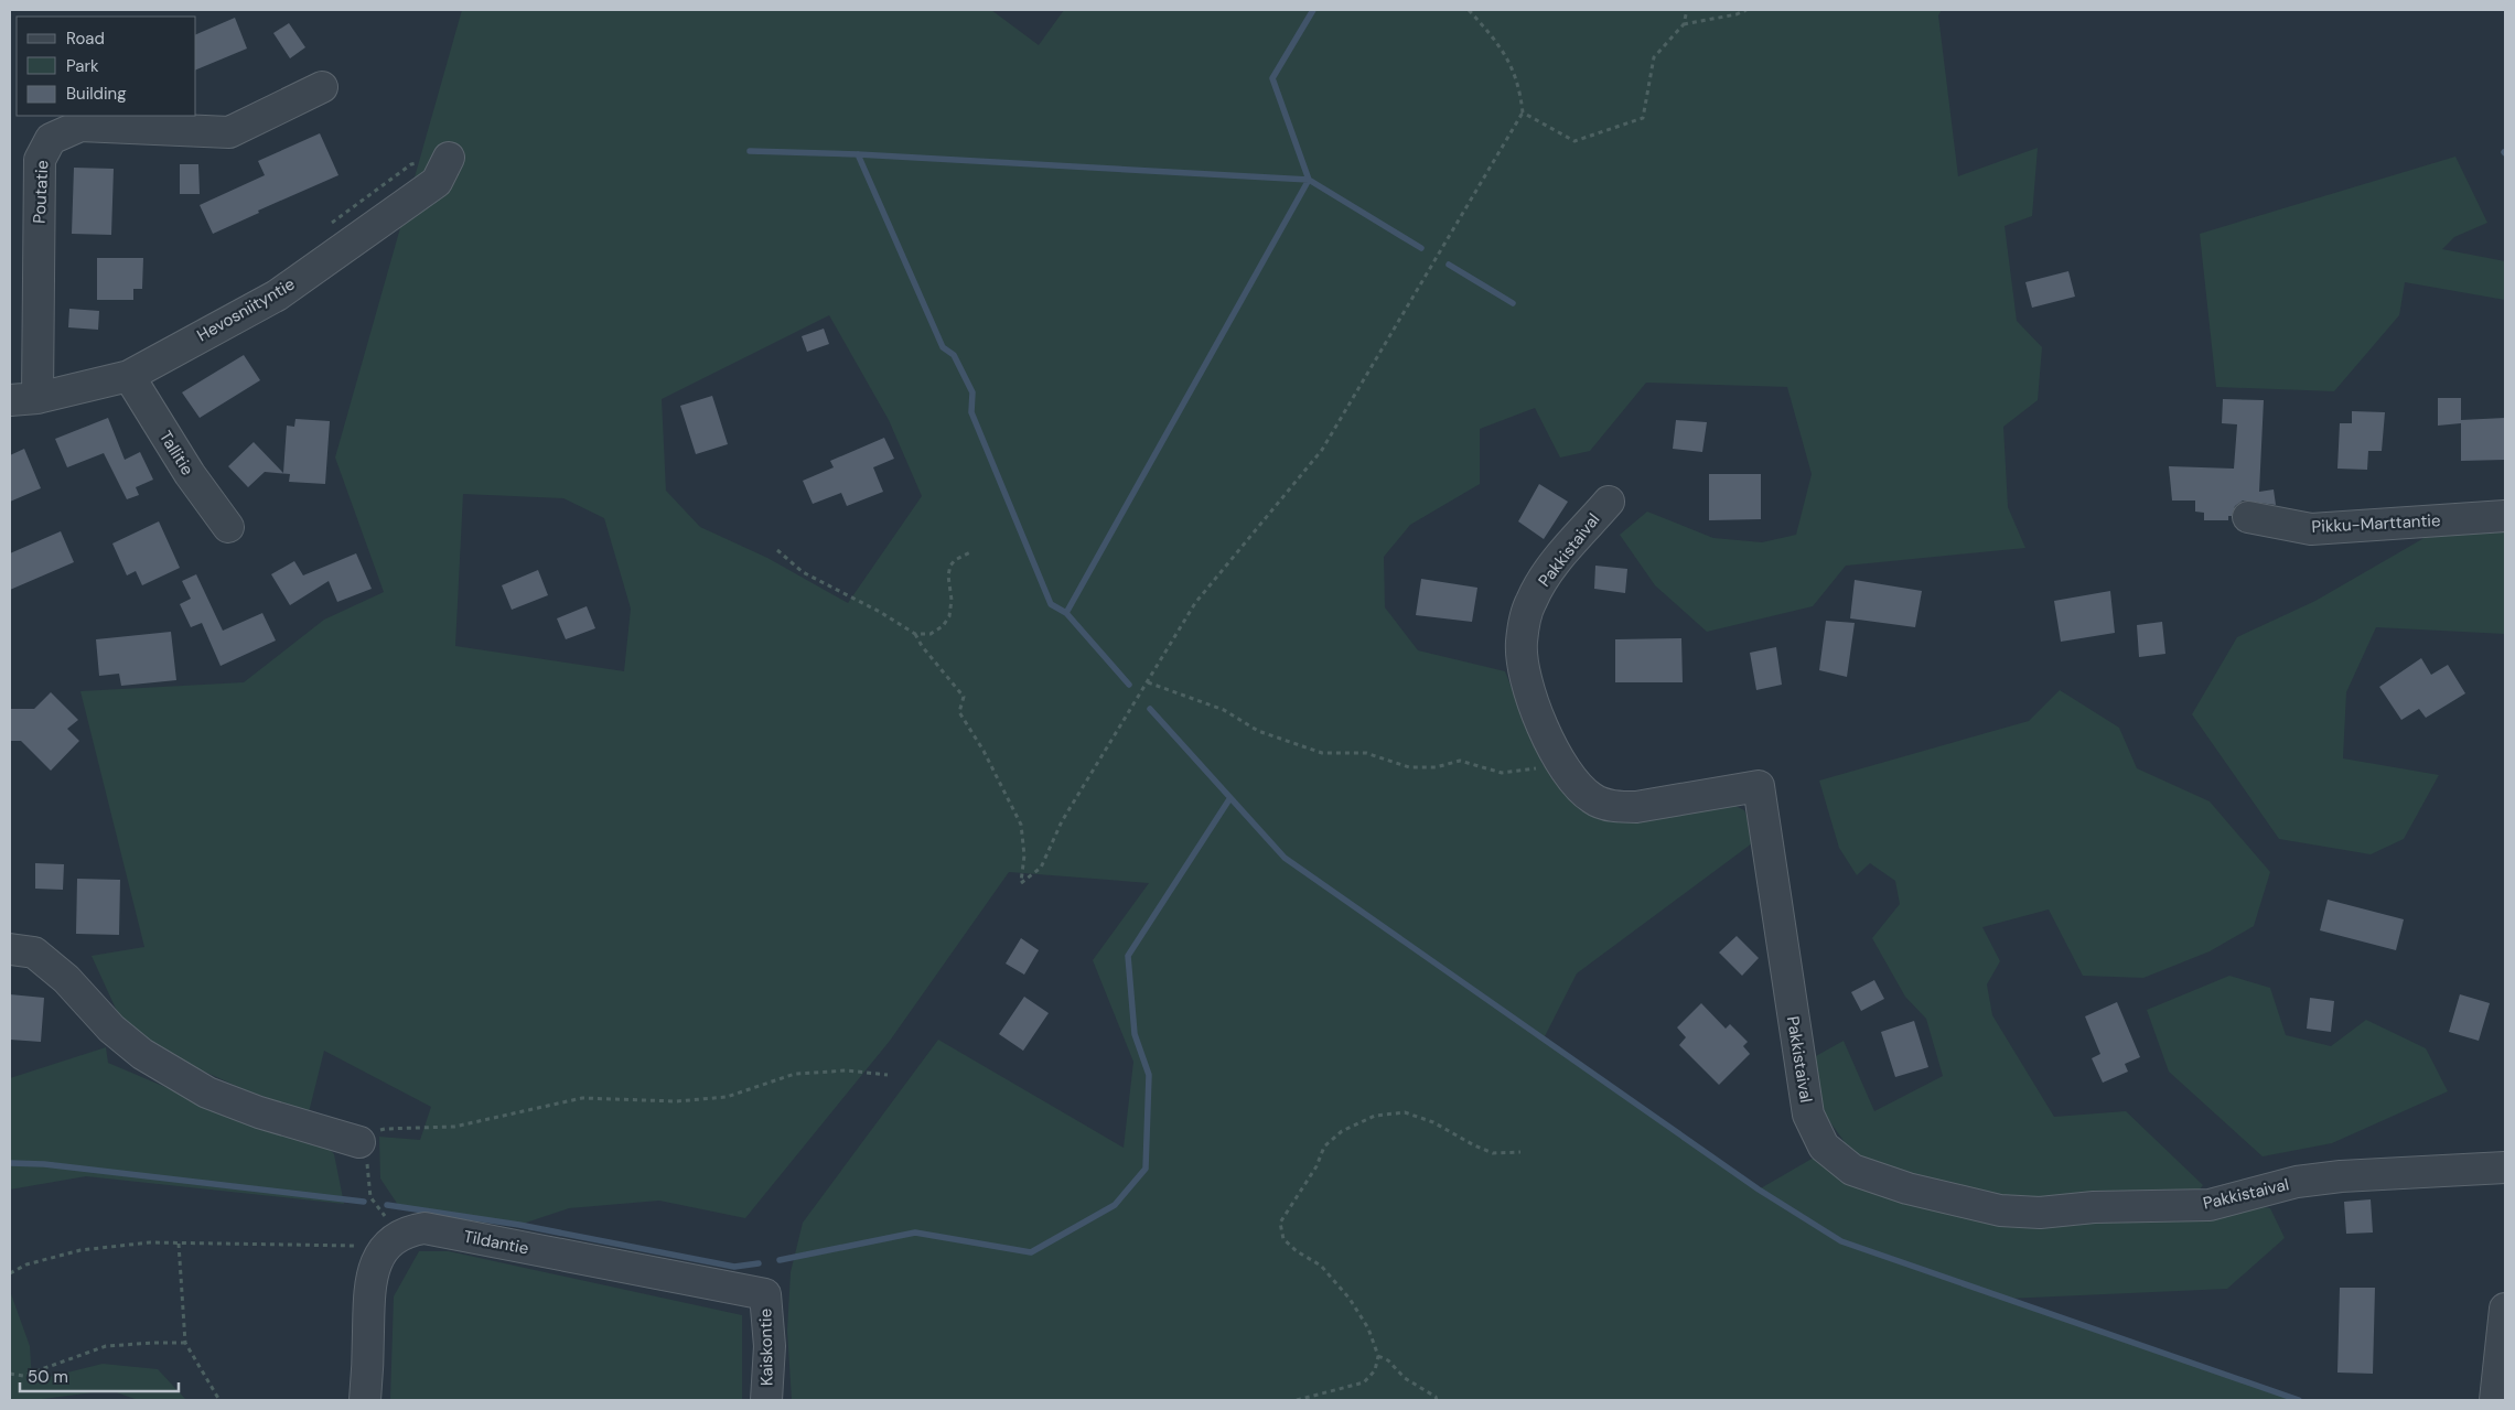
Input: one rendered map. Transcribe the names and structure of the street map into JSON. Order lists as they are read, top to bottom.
{
  "streets": {
    "street": [
      "Poutatie",
      "Hevosniityntie",
      "Tallitie",
      "Pikku-Marttantie",
      "Pakkistaival",
      "Tildantie",
      "Kaiskontie"
    ]
  },
  "crossings": [
    ["Poutatie", "Hevosniityntie"],
    ["Hevosniityntie", "Tallitie"],
    ["Tildantie", "Kaiskontie"]
  ],
  "legend": ["Road", "Park", "Building"],
  "scale_bar": "50 m"
}
